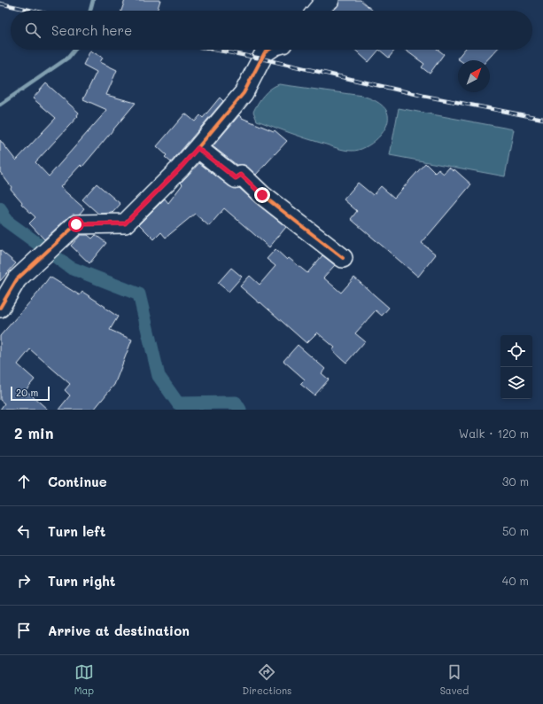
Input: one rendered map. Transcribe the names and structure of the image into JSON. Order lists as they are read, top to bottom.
{
  "scale_bar": "20 m",
  "north": "top right",
  "page": {
    "search": "Search here",
    "scale": "20 m",
    "heading": ["2 min", "Walk · 120 m"],
    "list": [
      ["Continue", "30 m"],
      ["Turn left", "50 m"],
      ["Turn right", "40 m"],
      "Arrive at destination"
    ],
    "nav": ["Map", "Directions", "Saved"]
  }
}
